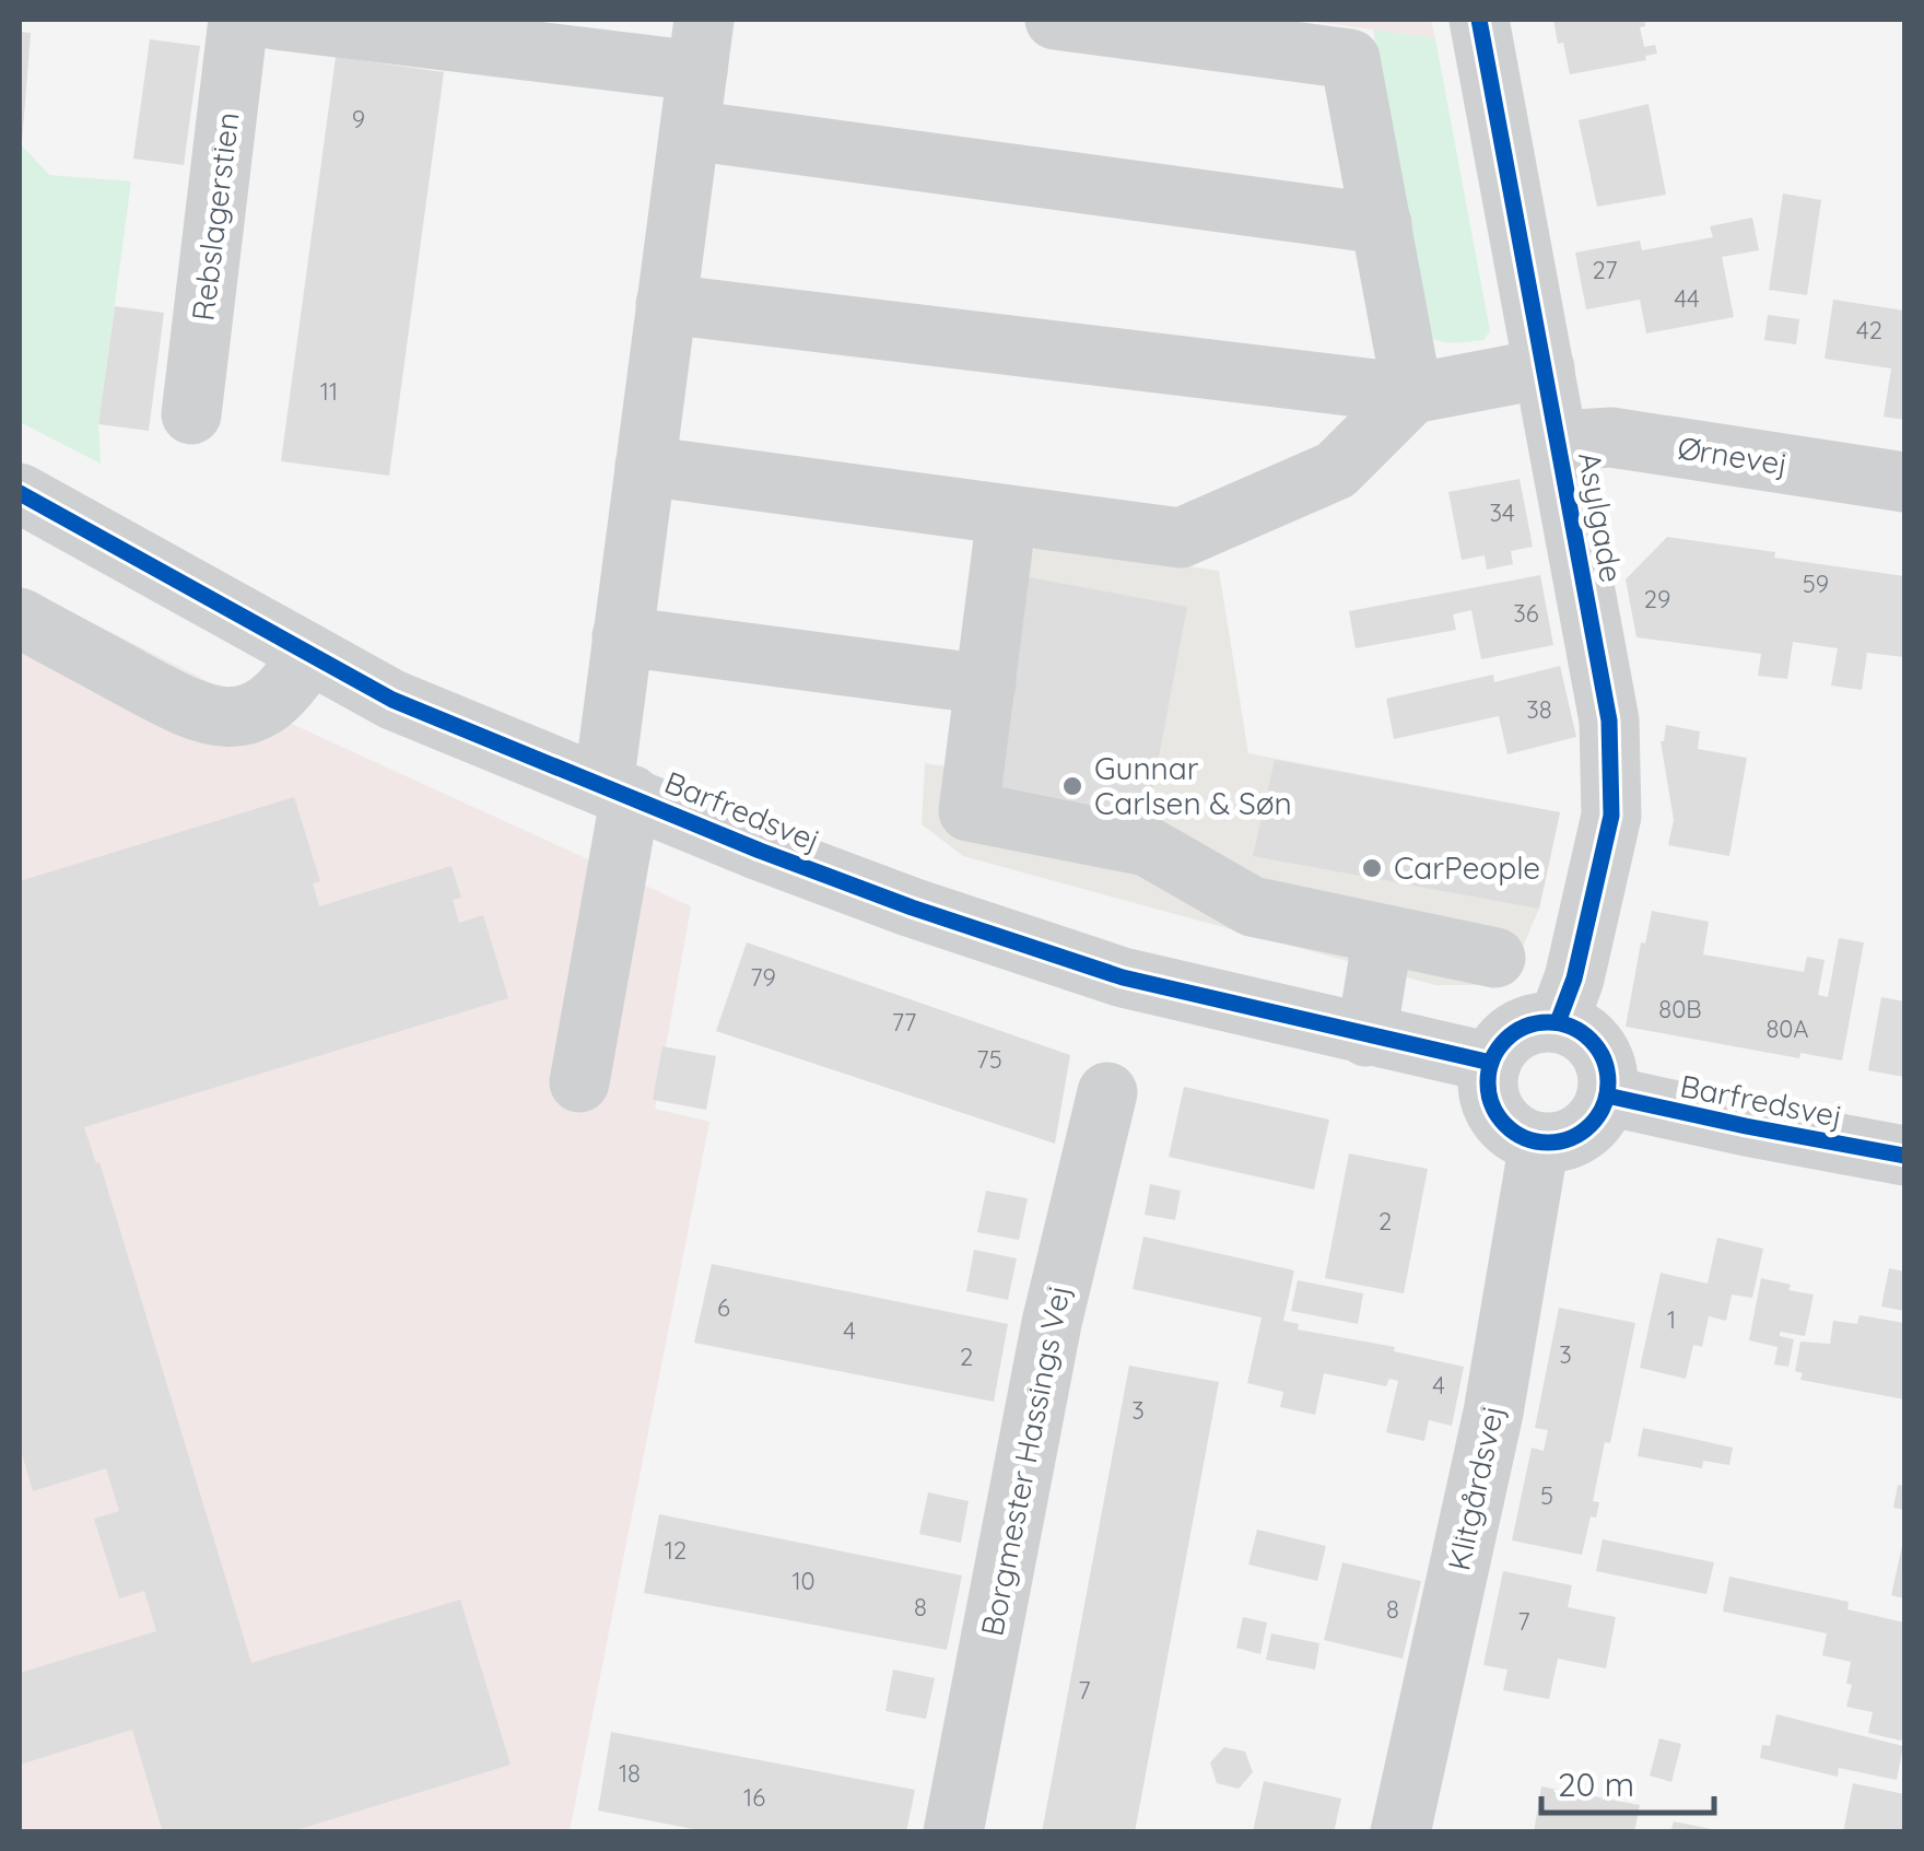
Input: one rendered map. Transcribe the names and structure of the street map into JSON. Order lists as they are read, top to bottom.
{
  "streets": {
    "street": [
      "Rebslagerstien",
      "Ørnevej",
      "Asylgade",
      "Barfredsvej",
      "Borgmester Hassings Vej",
      "Klitgårdsvej"
    ]
  },
  "crossings": [
    ["Ørnevej", "Asylgade"],
    ["Asylgade", "Barfredsvej"],
    ["Asylgade", "Klitgårdsvej"],
    ["Barfredsvej", "Klitgårdsvej"]
  ],
  "places": ["Gunnar Carlsen & Søn", "CarPeople"],
  "house_numbers": [
    "9",
    "27",
    "44",
    "42",
    "11",
    "34",
    "59",
    "29",
    "36",
    "38",
    "79",
    "80B",
    "77",
    "80A",
    "75",
    "2",
    "6",
    "1",
    "4",
    "3",
    "2",
    "4",
    "3",
    "5",
    "12",
    "10",
    "8",
    "8",
    "7",
    "7",
    "18",
    "16"
  ],
  "scale_bar": "20 m"
}
